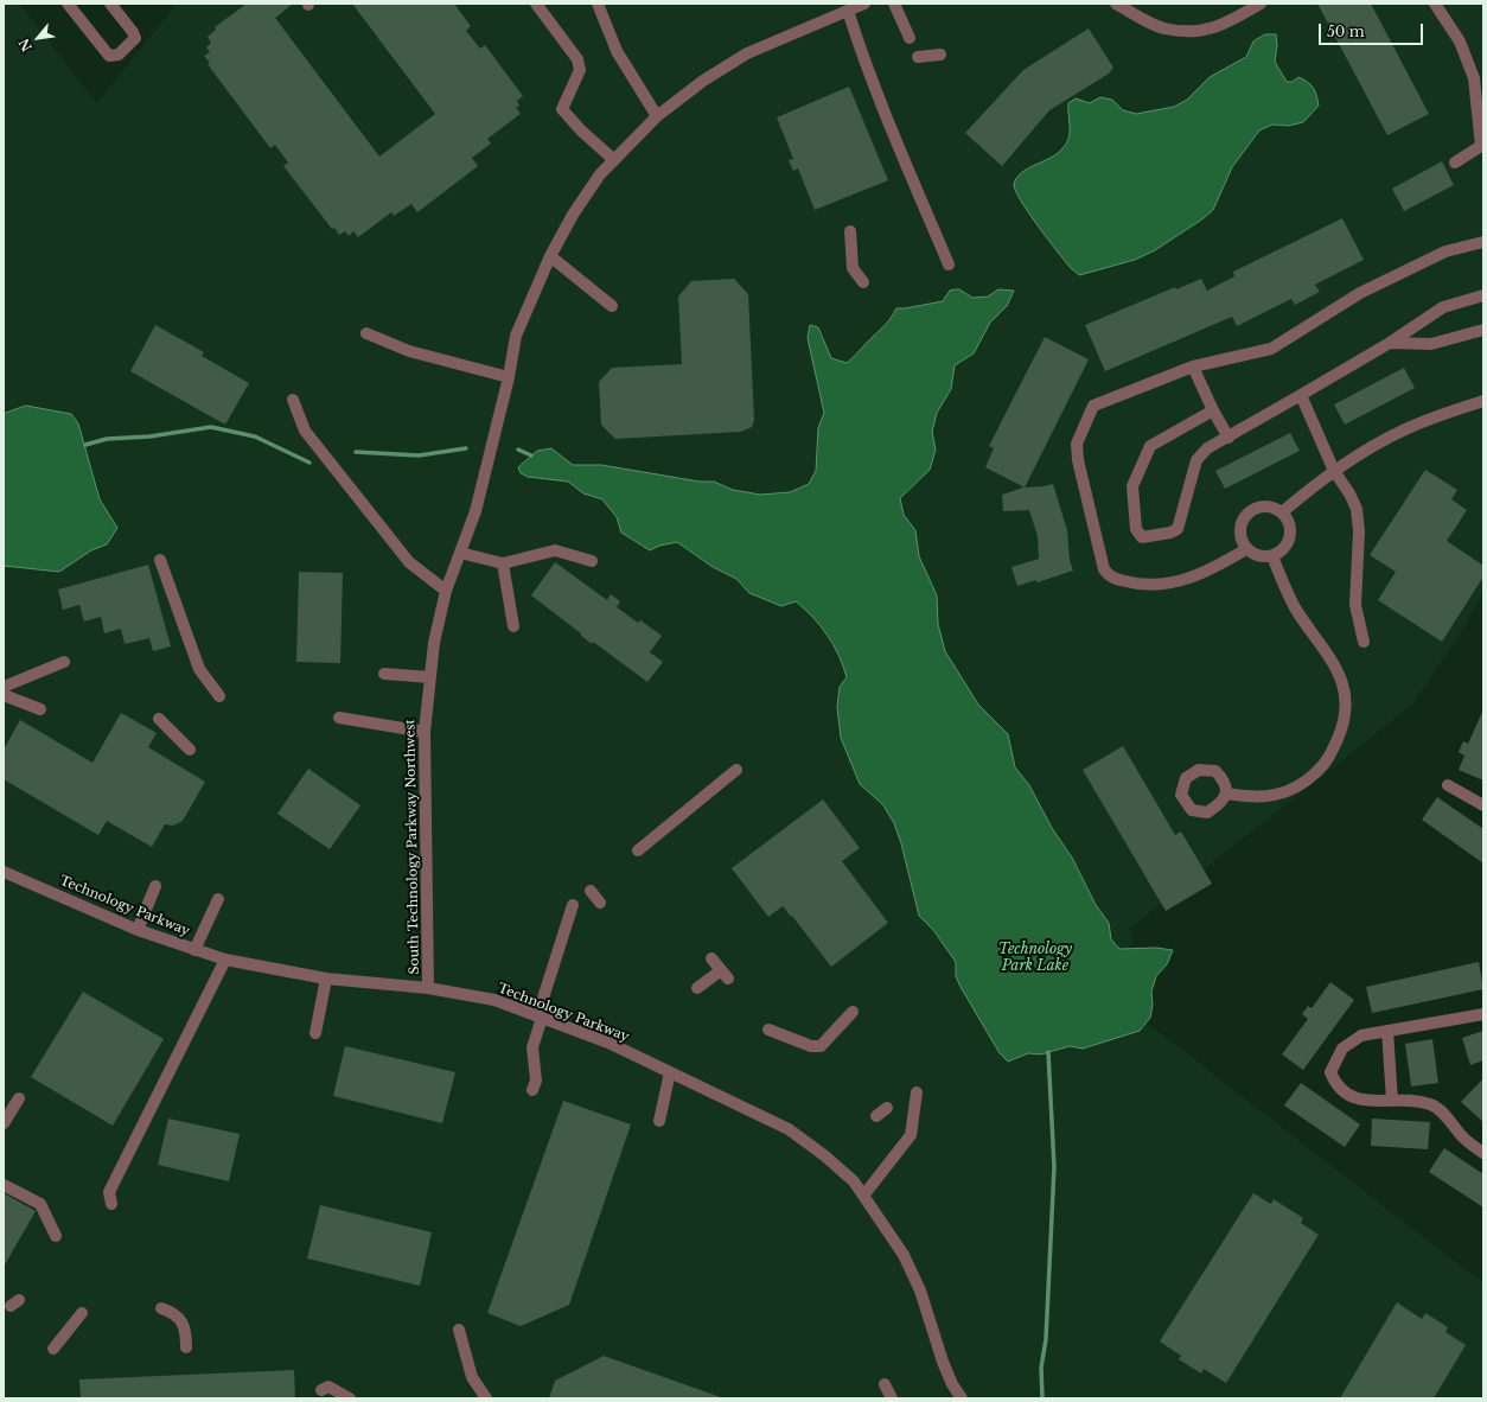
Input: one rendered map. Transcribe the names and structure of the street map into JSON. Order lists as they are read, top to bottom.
{
  "streets": {
    "street": ["South Technology Parkway Northwest", "Technology Parkway"]
  },
  "crossings": [
    ["South Technology Parkway Northwest", "Technology Parkway"]
  ],
  "water": ["Technology Park Lake"],
  "scale_bar": "50 m",
  "north": "bottom left"
}
